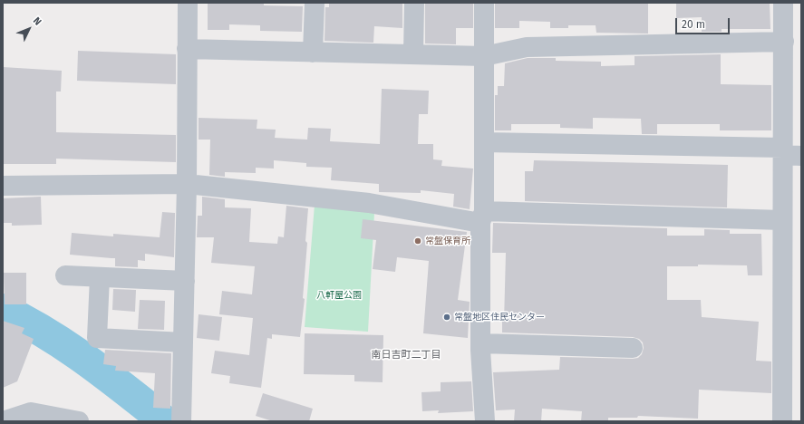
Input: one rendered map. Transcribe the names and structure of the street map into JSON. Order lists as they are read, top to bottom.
{
  "districts": ["南日吉町二丁目"],
  "parks": ["八軒屋公園"],
  "places": ["常盤保育所", "常盤地区住民センター"],
  "scale_bar": "20 m",
  "north": "top right"
}
